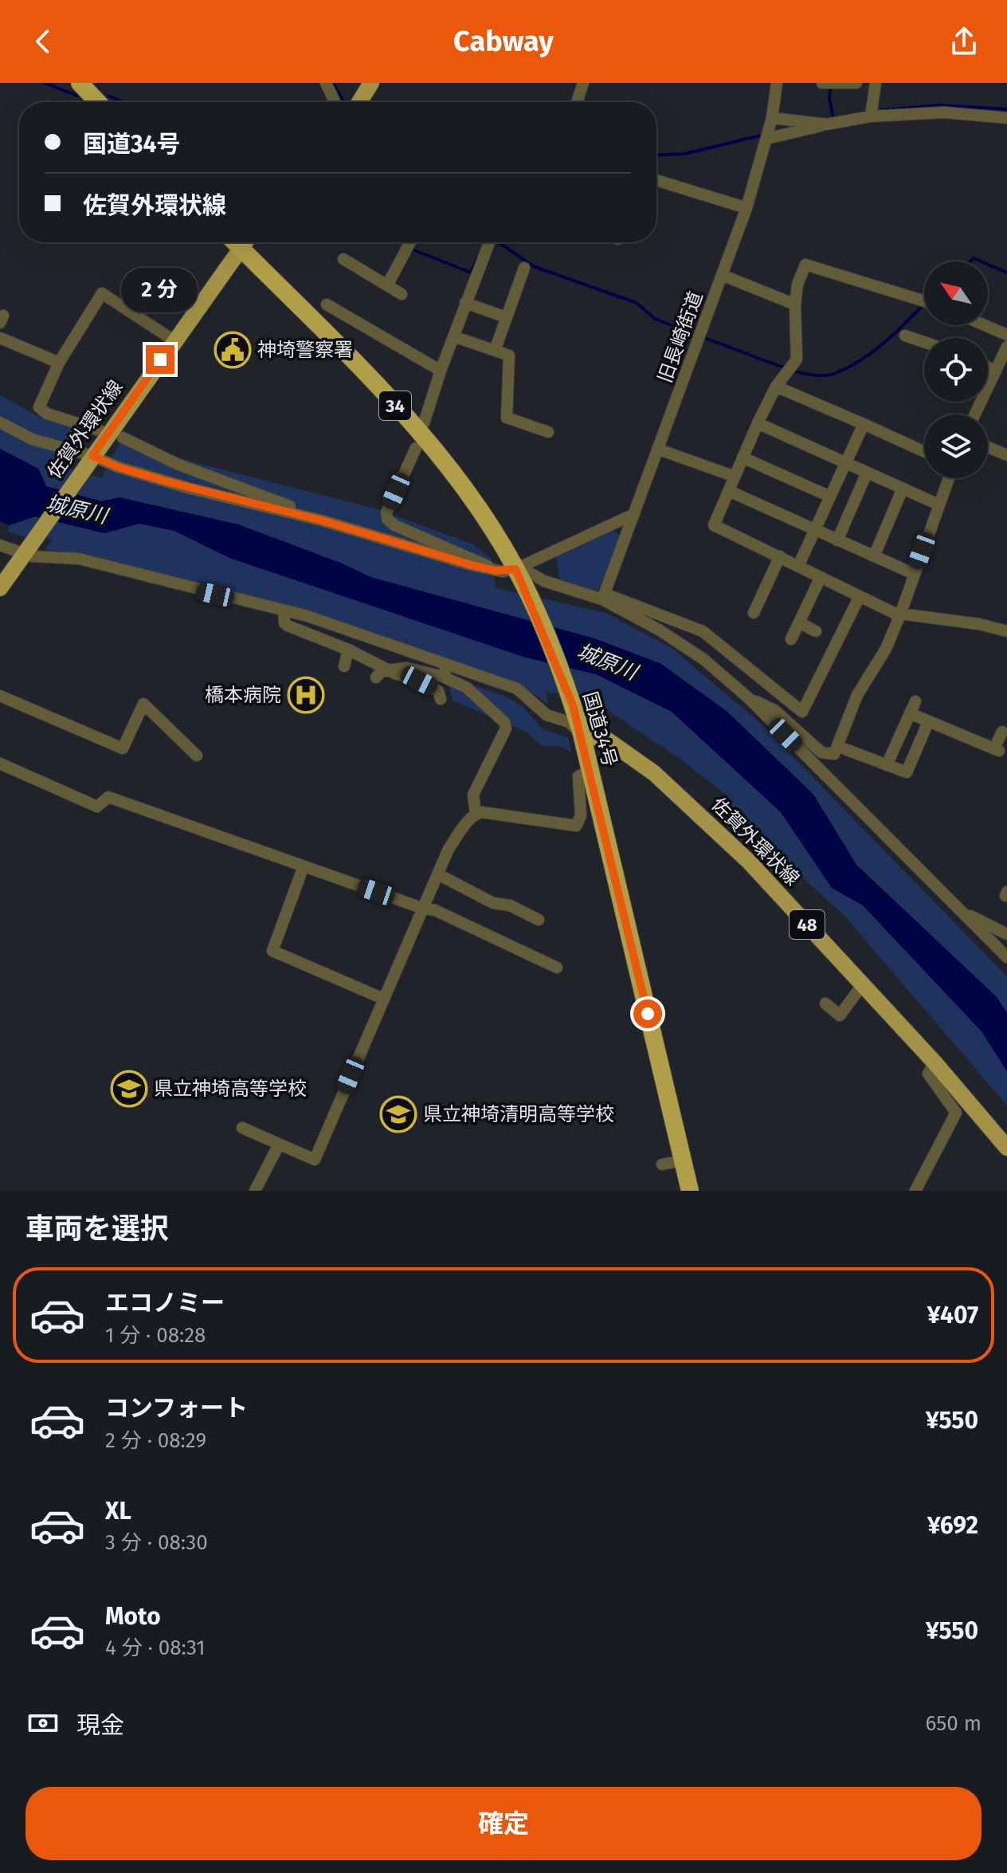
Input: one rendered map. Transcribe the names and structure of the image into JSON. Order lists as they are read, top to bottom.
{
  "streets": {
    "highway": ["34", "国道34号"],
    "main road": ["佐賀外環状線", "48"],
    "street": ["旧長崎街道"]
  },
  "crossings": [
    ["佐賀外環状線", "国道34号"]
  ],
  "water": ["城原川"],
  "places": {
    "public building": ["神埼警察署"],
    "hospital": ["橋本病院"],
    "school or university": ["県立神埼高等学校", "県立神埼清明高等学校"]
  },
  "north": "top left",
  "page": {
    "header": "Cabway",
    "banner": ["国道34号", "佐賀外環状線"],
    "bubble": "2 分",
    "heading": "車両を選択",
    "list": [
      {
        "name": "エコノミー",
        "note": "1 分 · 08:28",
        "value": "¥407"
      },
      {
        "name": "コンフォート",
        "note": "2 分 · 08:29",
        "value": "¥550"
      },
      {
        "name": "XL",
        "note": "3 分 · 08:30",
        "value": "¥692"
      },
      {
        "name": "Moto",
        "note": "4 分 · 08:31",
        "value": "¥550"
      }
    ],
    "pay": ["現金", "650 m"],
    "buttons": "確定"
  }
}
